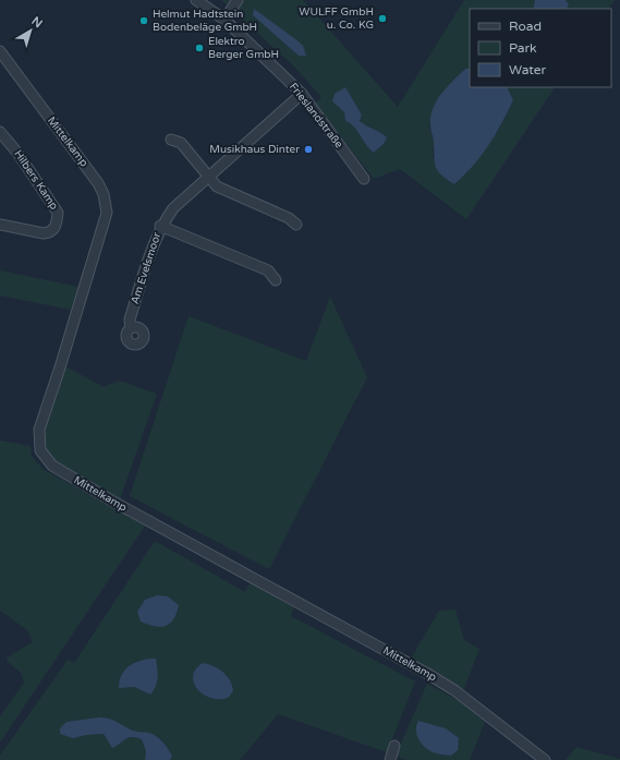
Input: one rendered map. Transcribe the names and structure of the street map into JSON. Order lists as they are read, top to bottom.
{
  "streets": {
    "street": [
      "Frieslandstraße",
      "Mittelkamp",
      "Hilbers Kamp",
      "Am Evelsmoor"
    ]
  },
  "crossings": [
    ["Frieslandstraße", "Am Evelsmoor"]
  ],
  "places": [
    "WULFF GmbH u. Co. KG",
    "Helmut Hadtstein Bodenbeläge GmbH",
    "Elektro Berger GmbH",
    "Musikhaus Dinter"
  ],
  "legend": ["Road", "Park", "Water"],
  "north": "top right"
}
